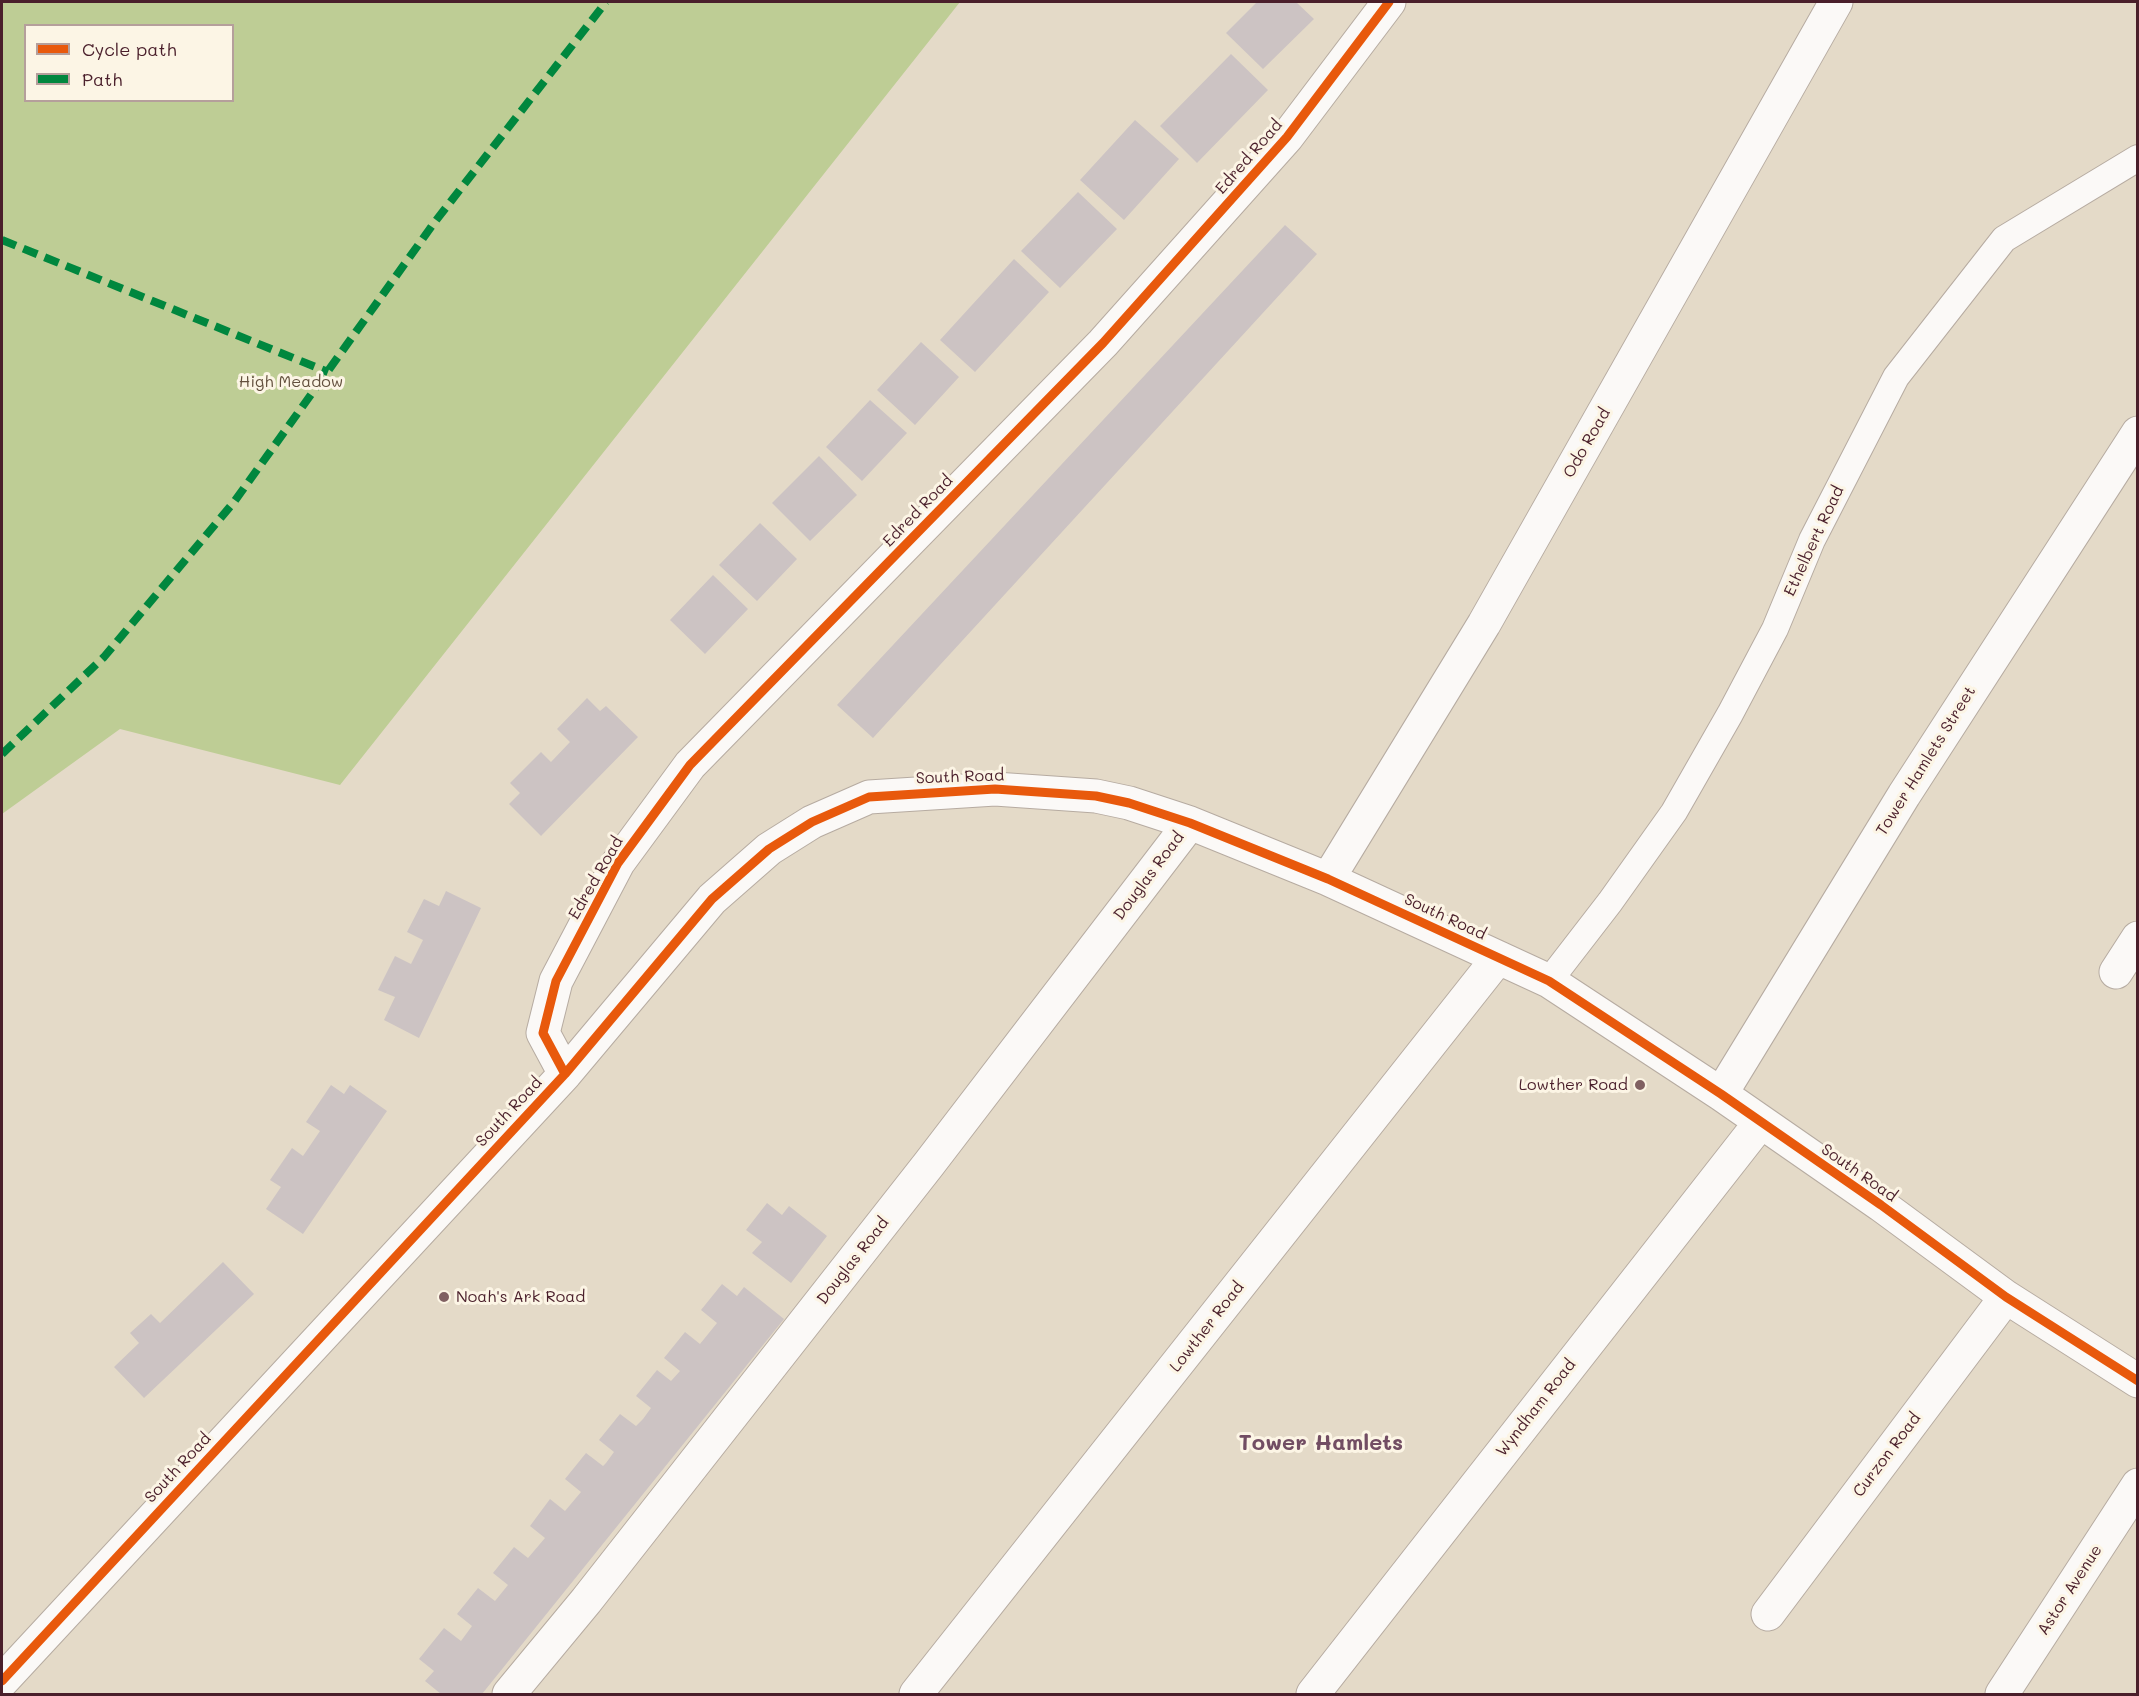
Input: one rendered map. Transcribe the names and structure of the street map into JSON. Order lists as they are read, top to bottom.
{
  "streets": {
    "street": [
      "Edred Road",
      "Odo Road",
      "Tower Hamlets Street",
      "South Road",
      "Douglas Road",
      "Lowther Road",
      "Wyndham Road",
      "Curzon Road",
      "Astor Avenue"
    ],
    "lane": ["Ethelbert Road"]
  },
  "crossings": [
    ["Edred Road", "South Road"],
    ["Odo Road", "South Road"],
    ["Ethelbert Road", "South Road"],
    ["Tower Hamlets Street", "South Road"],
    ["South Road", "Douglas Road"],
    ["South Road", "Lowther Road"],
    ["South Road", "Wyndham Road"],
    ["South Road", "Curzon Road"]
  ],
  "districts": ["Tower Hamlets"],
  "parks": ["High Meadow"],
  "places": ["Lowther Road", "Noah's Ark Road"],
  "legend": ["Cycle path", "Path"]
}
